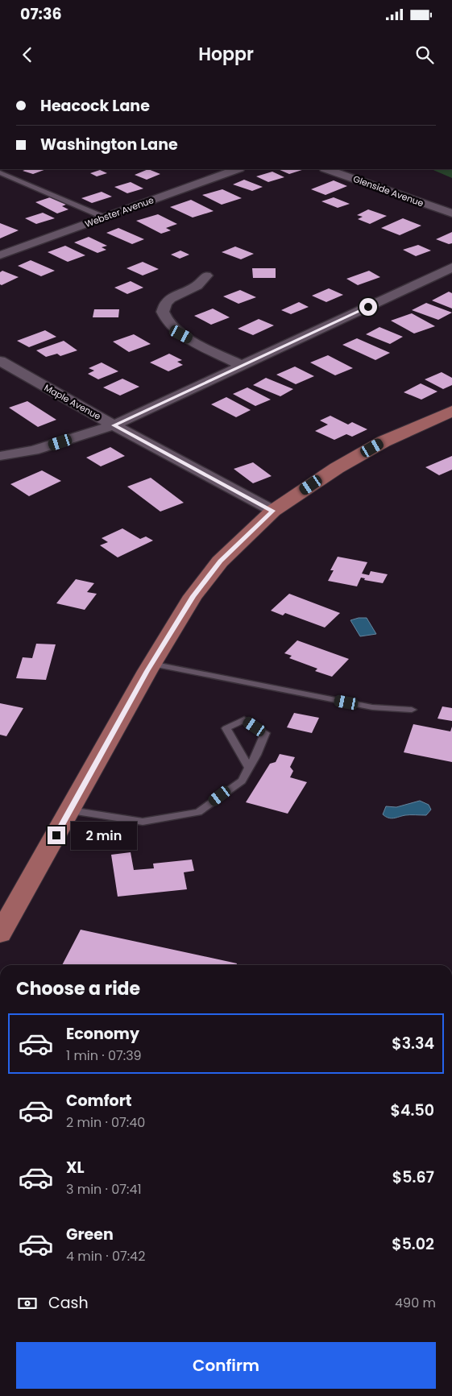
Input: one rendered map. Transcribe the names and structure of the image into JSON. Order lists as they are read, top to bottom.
{
  "streets": {
    "street": ["Glenside Avenue", "Webster Avenue", "Maple Avenue"]
  },
  "page": {
    "status": "07:36",
    "header": "Hoppr",
    "banner": ["Heacock Lane", "Washington Lane"],
    "bubble": "2 min",
    "heading": "Choose a ride",
    "list": [
      {
        "name": "Economy",
        "note": "1 min · 07:39",
        "value": "$3.34"
      },
      {
        "name": "Comfort",
        "note": "2 min · 07:40",
        "value": "$4.50"
      },
      {
        "name": "XL",
        "note": "3 min · 07:41",
        "value": "$5.67"
      },
      {
        "name": "Green",
        "note": "4 min · 07:42",
        "value": "$5.02"
      }
    ],
    "pay": ["Cash", "490 m"],
    "buttons": "Confirm"
  }
}
